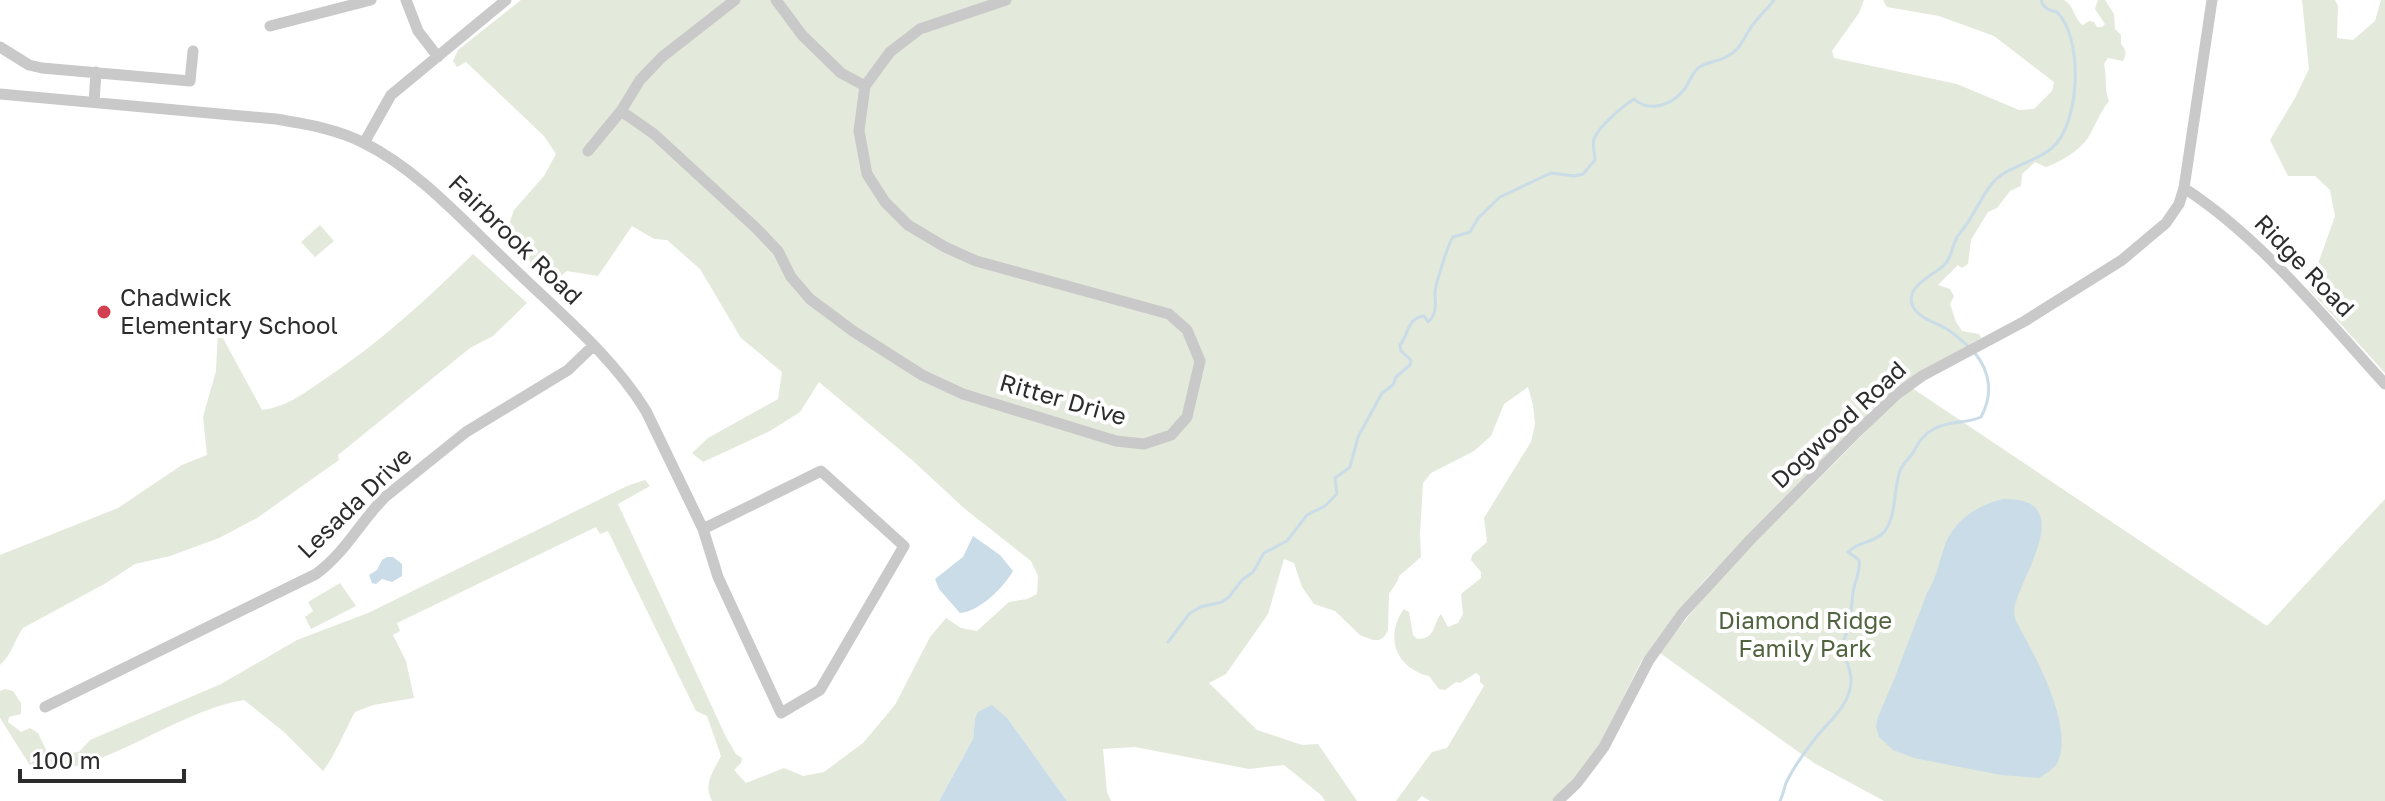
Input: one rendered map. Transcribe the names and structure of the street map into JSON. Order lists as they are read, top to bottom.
{
  "streets": {
    "street": [
      "Fairbrook Road",
      "Ridge Road",
      "Ritter Drive",
      "Dogwood Road",
      "Lesada Drive"
    ]
  },
  "crossings": [
    ["Fairbrook Road", "Lesada Drive"],
    ["Ridge Road", "Dogwood Road"]
  ],
  "parks": ["Diamond Ridge Family Park"],
  "places": ["Chadwick Elementary School"],
  "scale_bar": "100 m"
}
